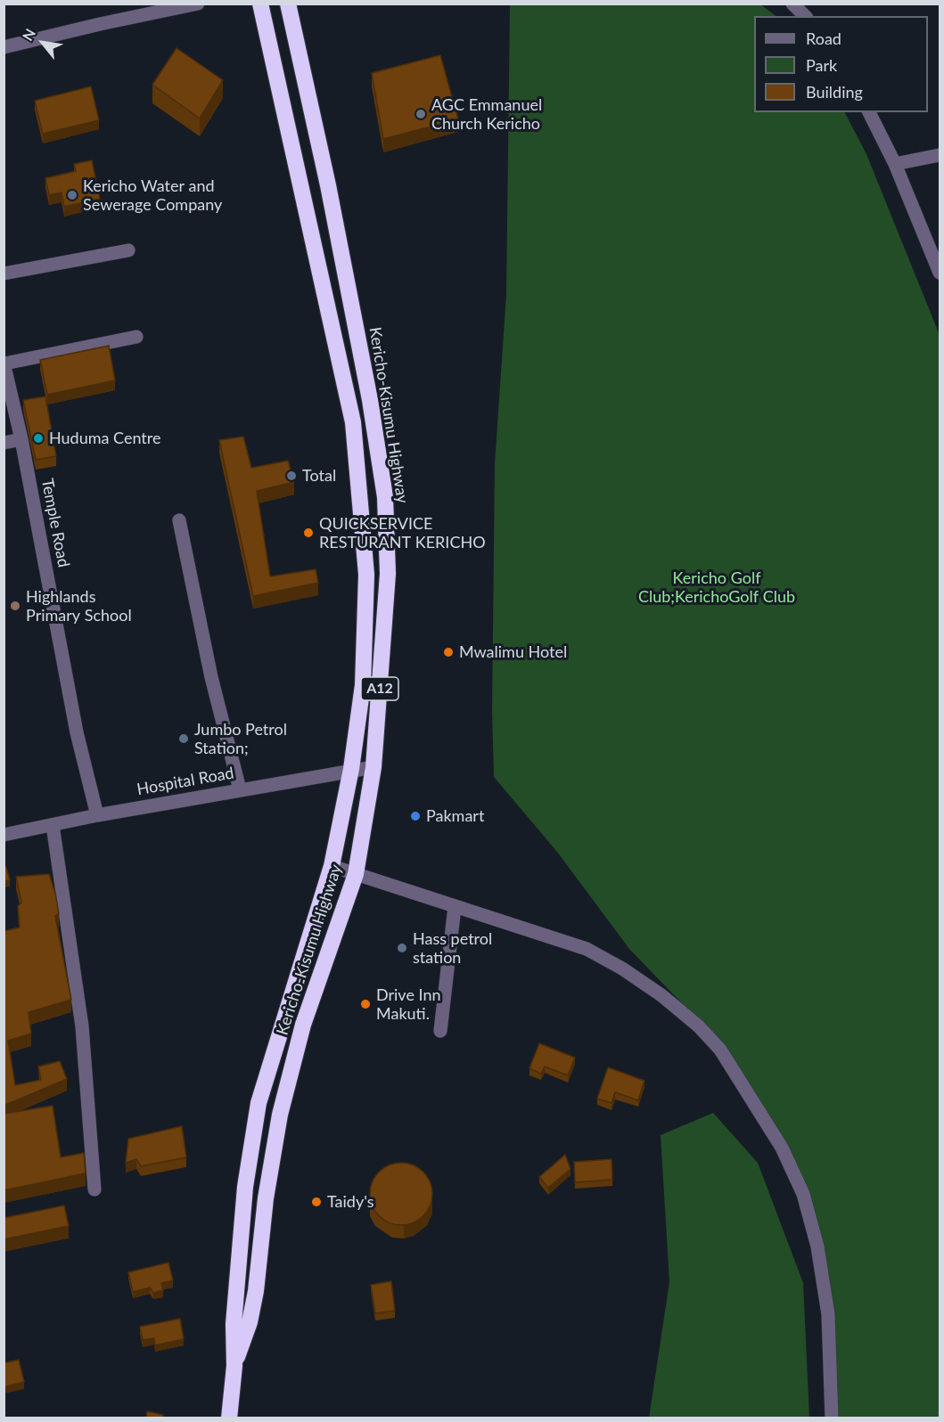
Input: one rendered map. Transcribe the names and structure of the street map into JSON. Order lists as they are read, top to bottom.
{
  "streets": {
    "highway": ["Kericho-Kisumu Highway", "A12"],
    "street": ["Temple Road", "Hospital Road"]
  },
  "crossings": [
    ["Kericho-Kisumu Highway", "Hospital Road"],
    ["Temple Road", "Hospital Road"]
  ],
  "parks": ["Kericho Golf Club;KerichoGolf Club"],
  "places": [
    "AGC Emmanuel Church Kericho",
    "Kericho Water and Sewerage Company",
    "Huduma Centre",
    "Total",
    "QUICKSERVICE RESTURANT KERICHO",
    "Highlands Primary School",
    "Mwalimu Hotel",
    "Jumbo Petrol Station;",
    "Pakmart",
    "Hass petrol station",
    "Drive Inn Makuti.",
    "Taidy's"
  ],
  "legend": ["Road", "Park", "Building"],
  "north": "top left"
}
